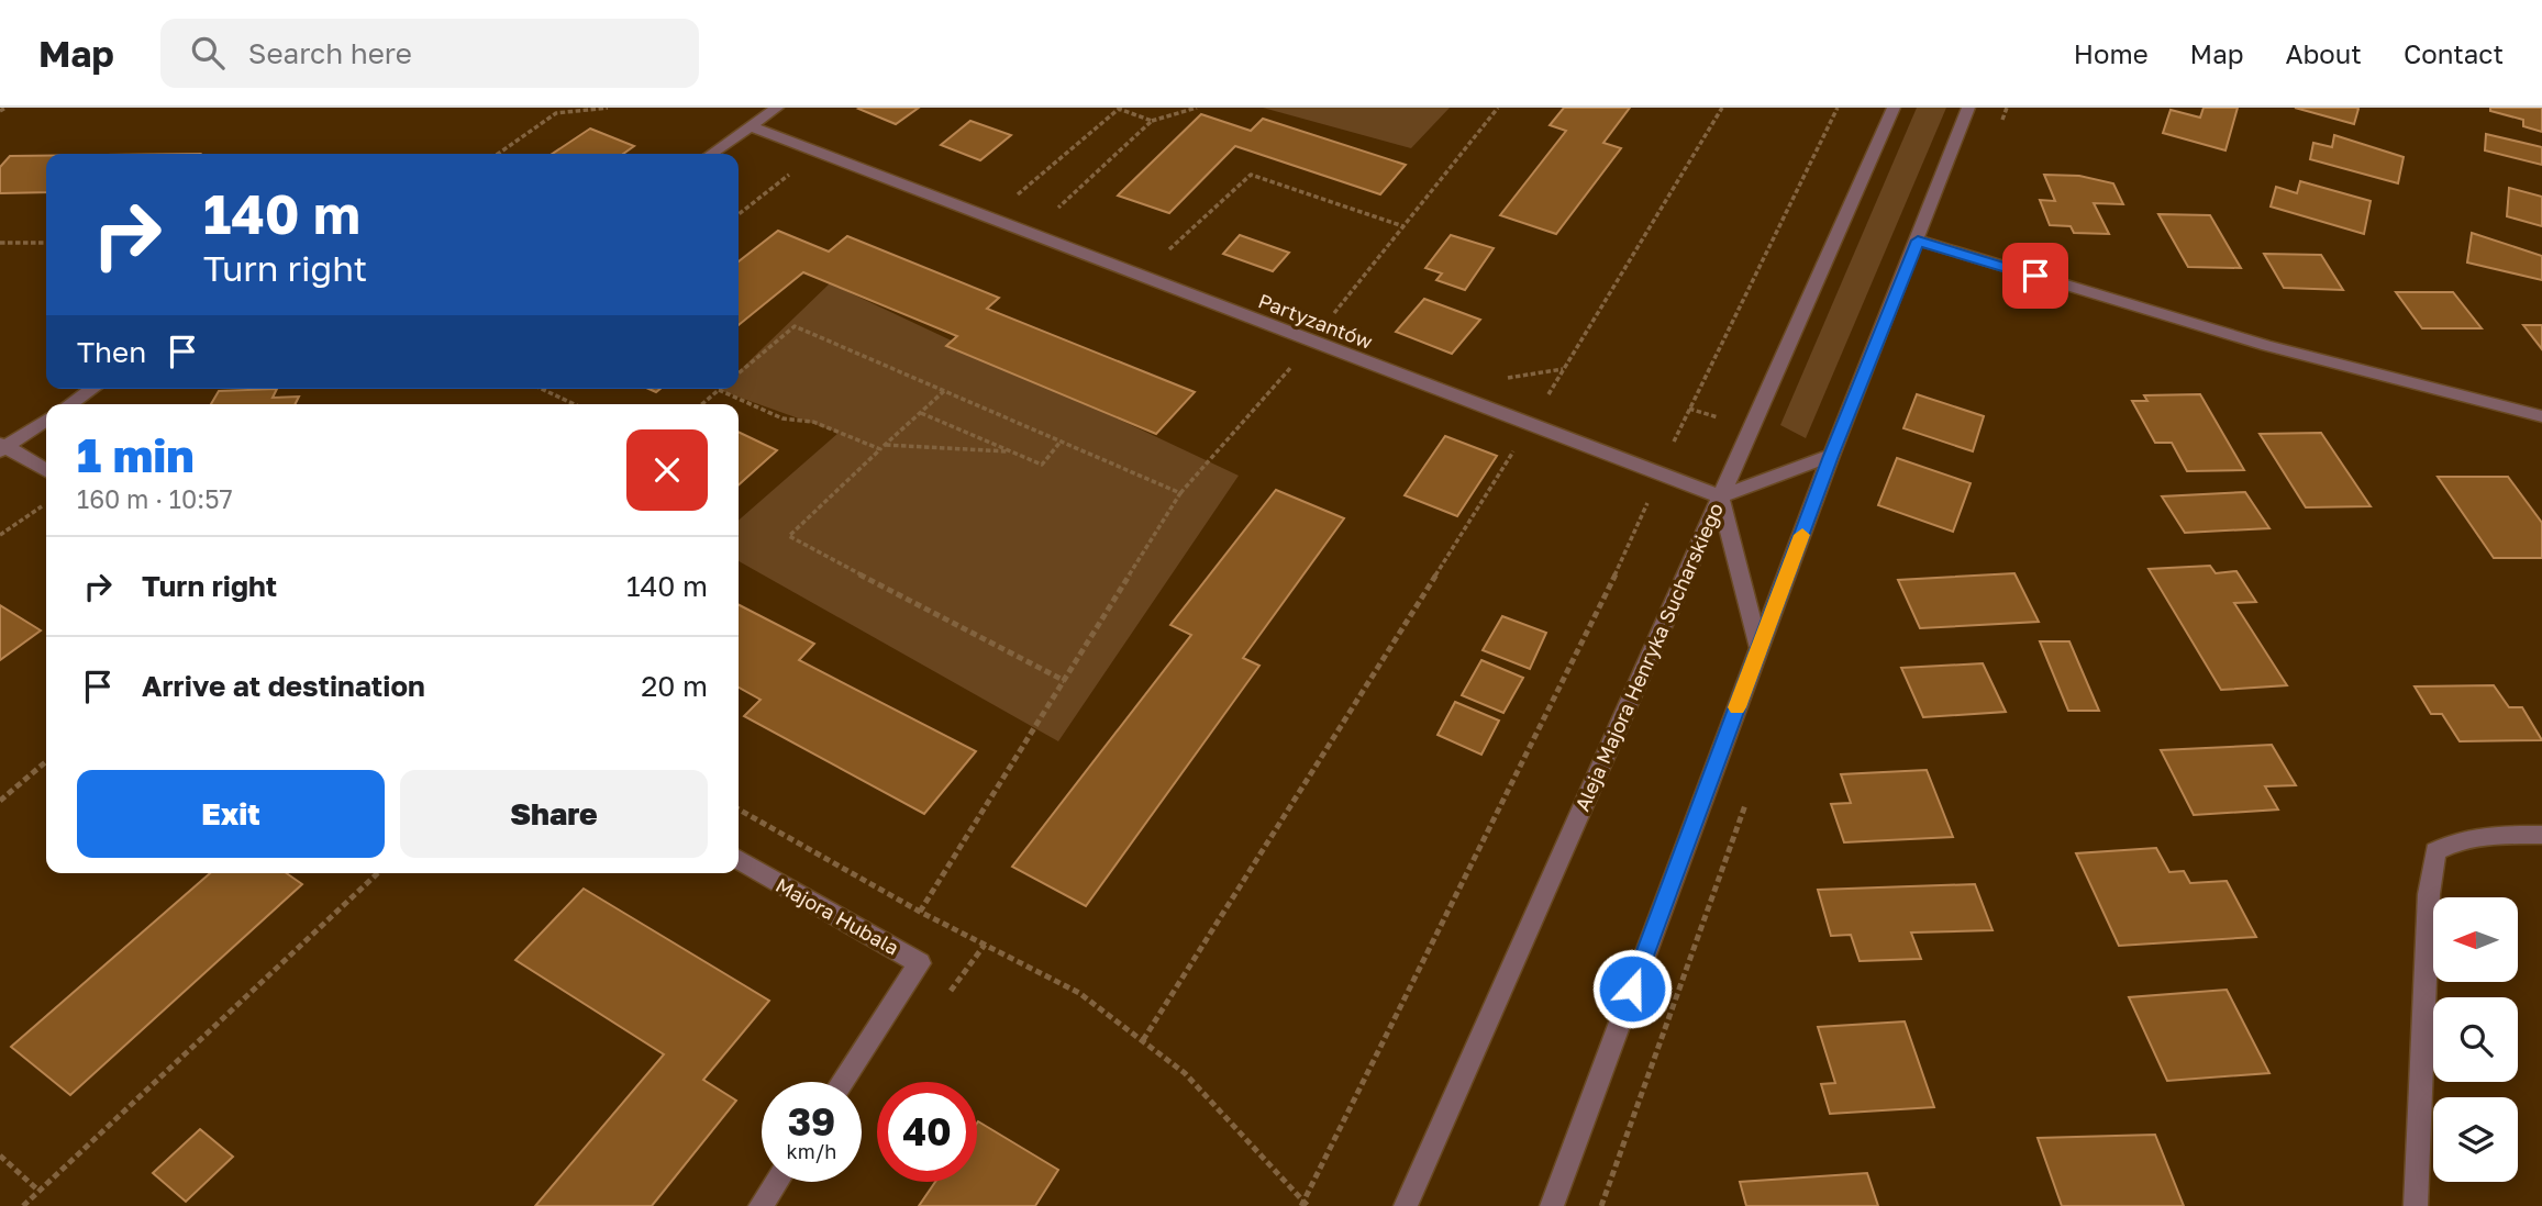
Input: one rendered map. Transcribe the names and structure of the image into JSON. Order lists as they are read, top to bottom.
{
  "streets": {
    "street": ["Partyzantów", "Aleja Majora Henryka Sucharskiego", "Majora Hubala"]
  },
  "crossings": [
    ["Partyzantów", "Aleja Majora Henryka Sucharskiego"]
  ],
  "north": "left",
  "page": {
    "header": "Map",
    "search": "Search here",
    "nav": [
      "Home",
      "Map",
      "About",
      "Contact"
    ],
    "turn": ["140 m", "Turn right"],
    "then": "Then",
    "heading": ["1 min", "160 m · 10:57"],
    "list": [
      {
        "name": "Turn right",
        "value": "140 m"
      },
      {
        "name": "Arrive at destination",
        "value": "20 m"
      }
    ],
    "buttons": ["Exit", "Share"],
    "speed": "39 km/h",
    "limit": "40"
  }
}
